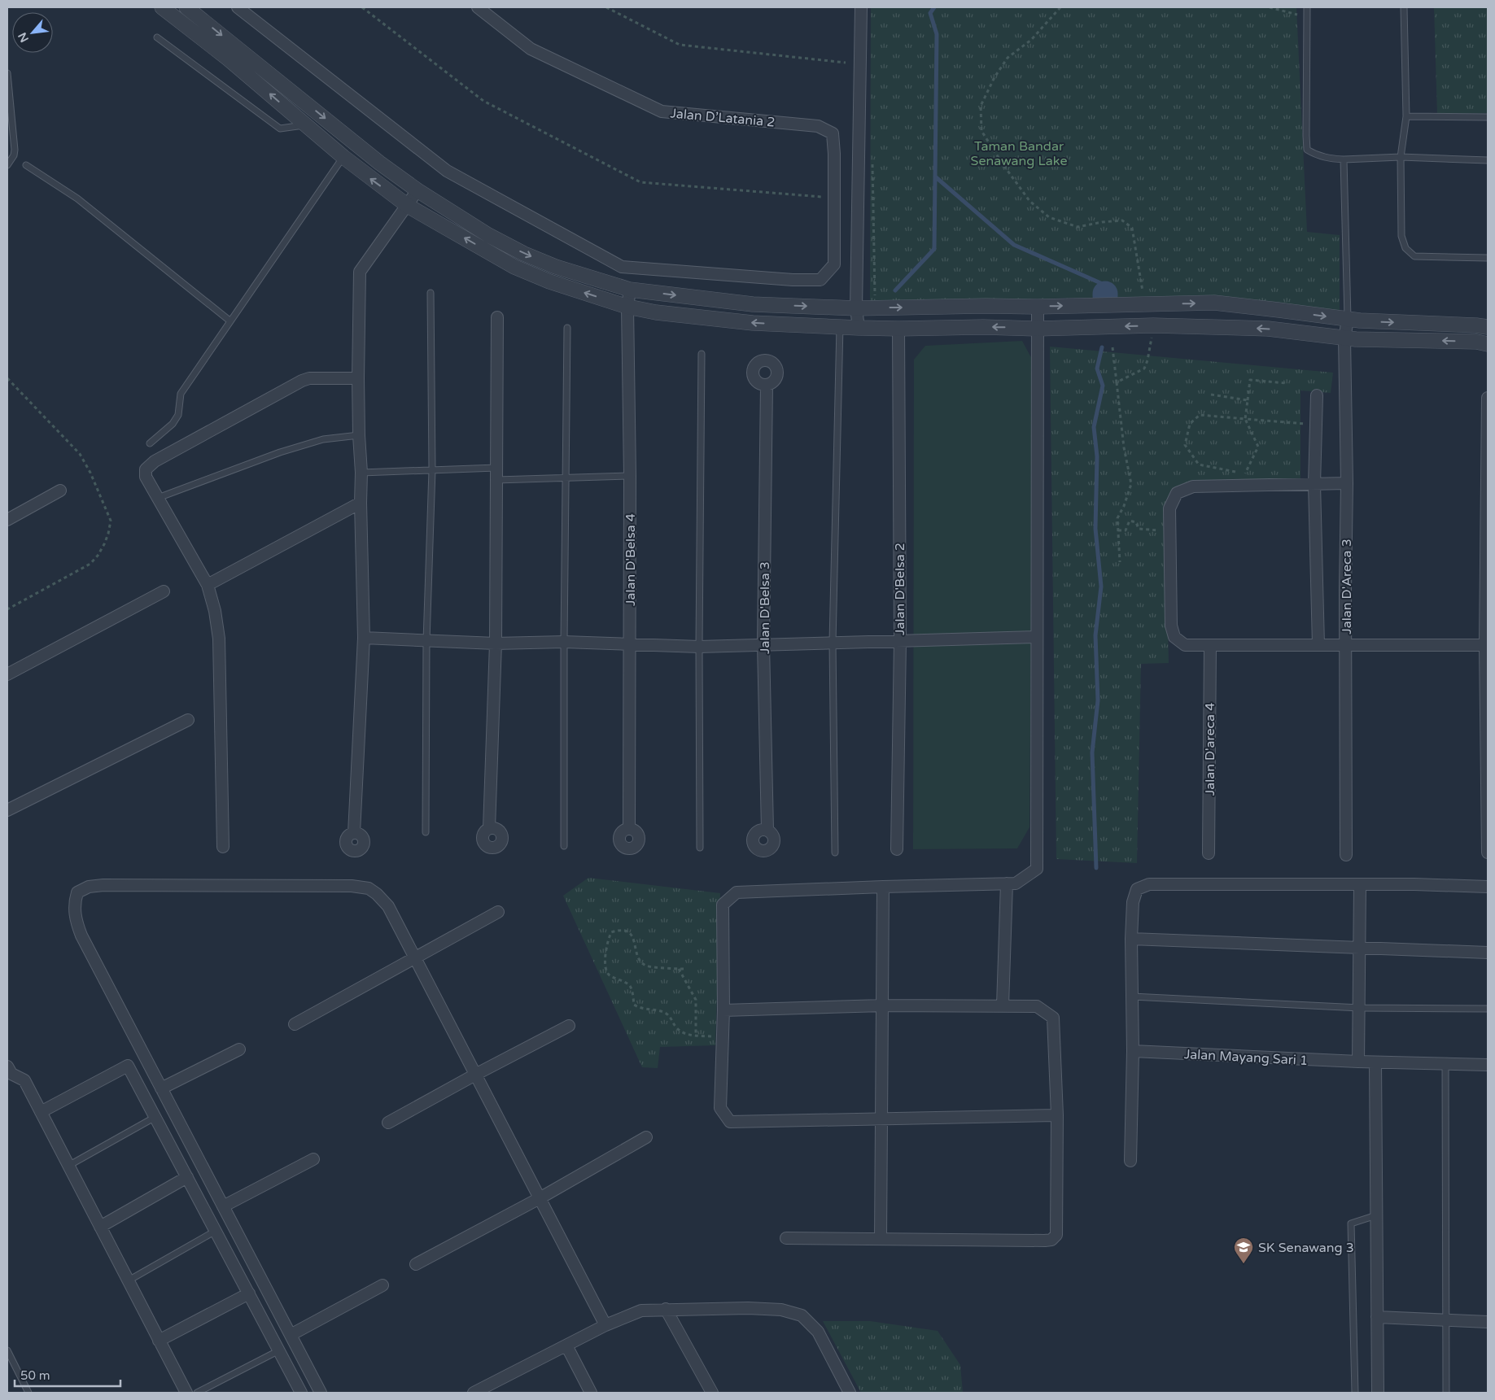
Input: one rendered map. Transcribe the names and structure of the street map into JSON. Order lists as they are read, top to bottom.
{
  "streets": {
    "street": [
      "Jalan D’Latania 2",
      "Jalan D'Belsa 4",
      "Jalan D'Areca 3",
      "Jalan D'Belsa 2",
      "Jalan D'Belsa 3",
      "Jalan D'areca 4",
      "Jalan Mayang Sari 1"
    ]
  },
  "parks": ["Taman Bandar Senawang Lake"],
  "places": {
    "school or university": ["SK Senawang 3"]
  },
  "scale_bar": "50 m",
  "north": "bottom left"
}
